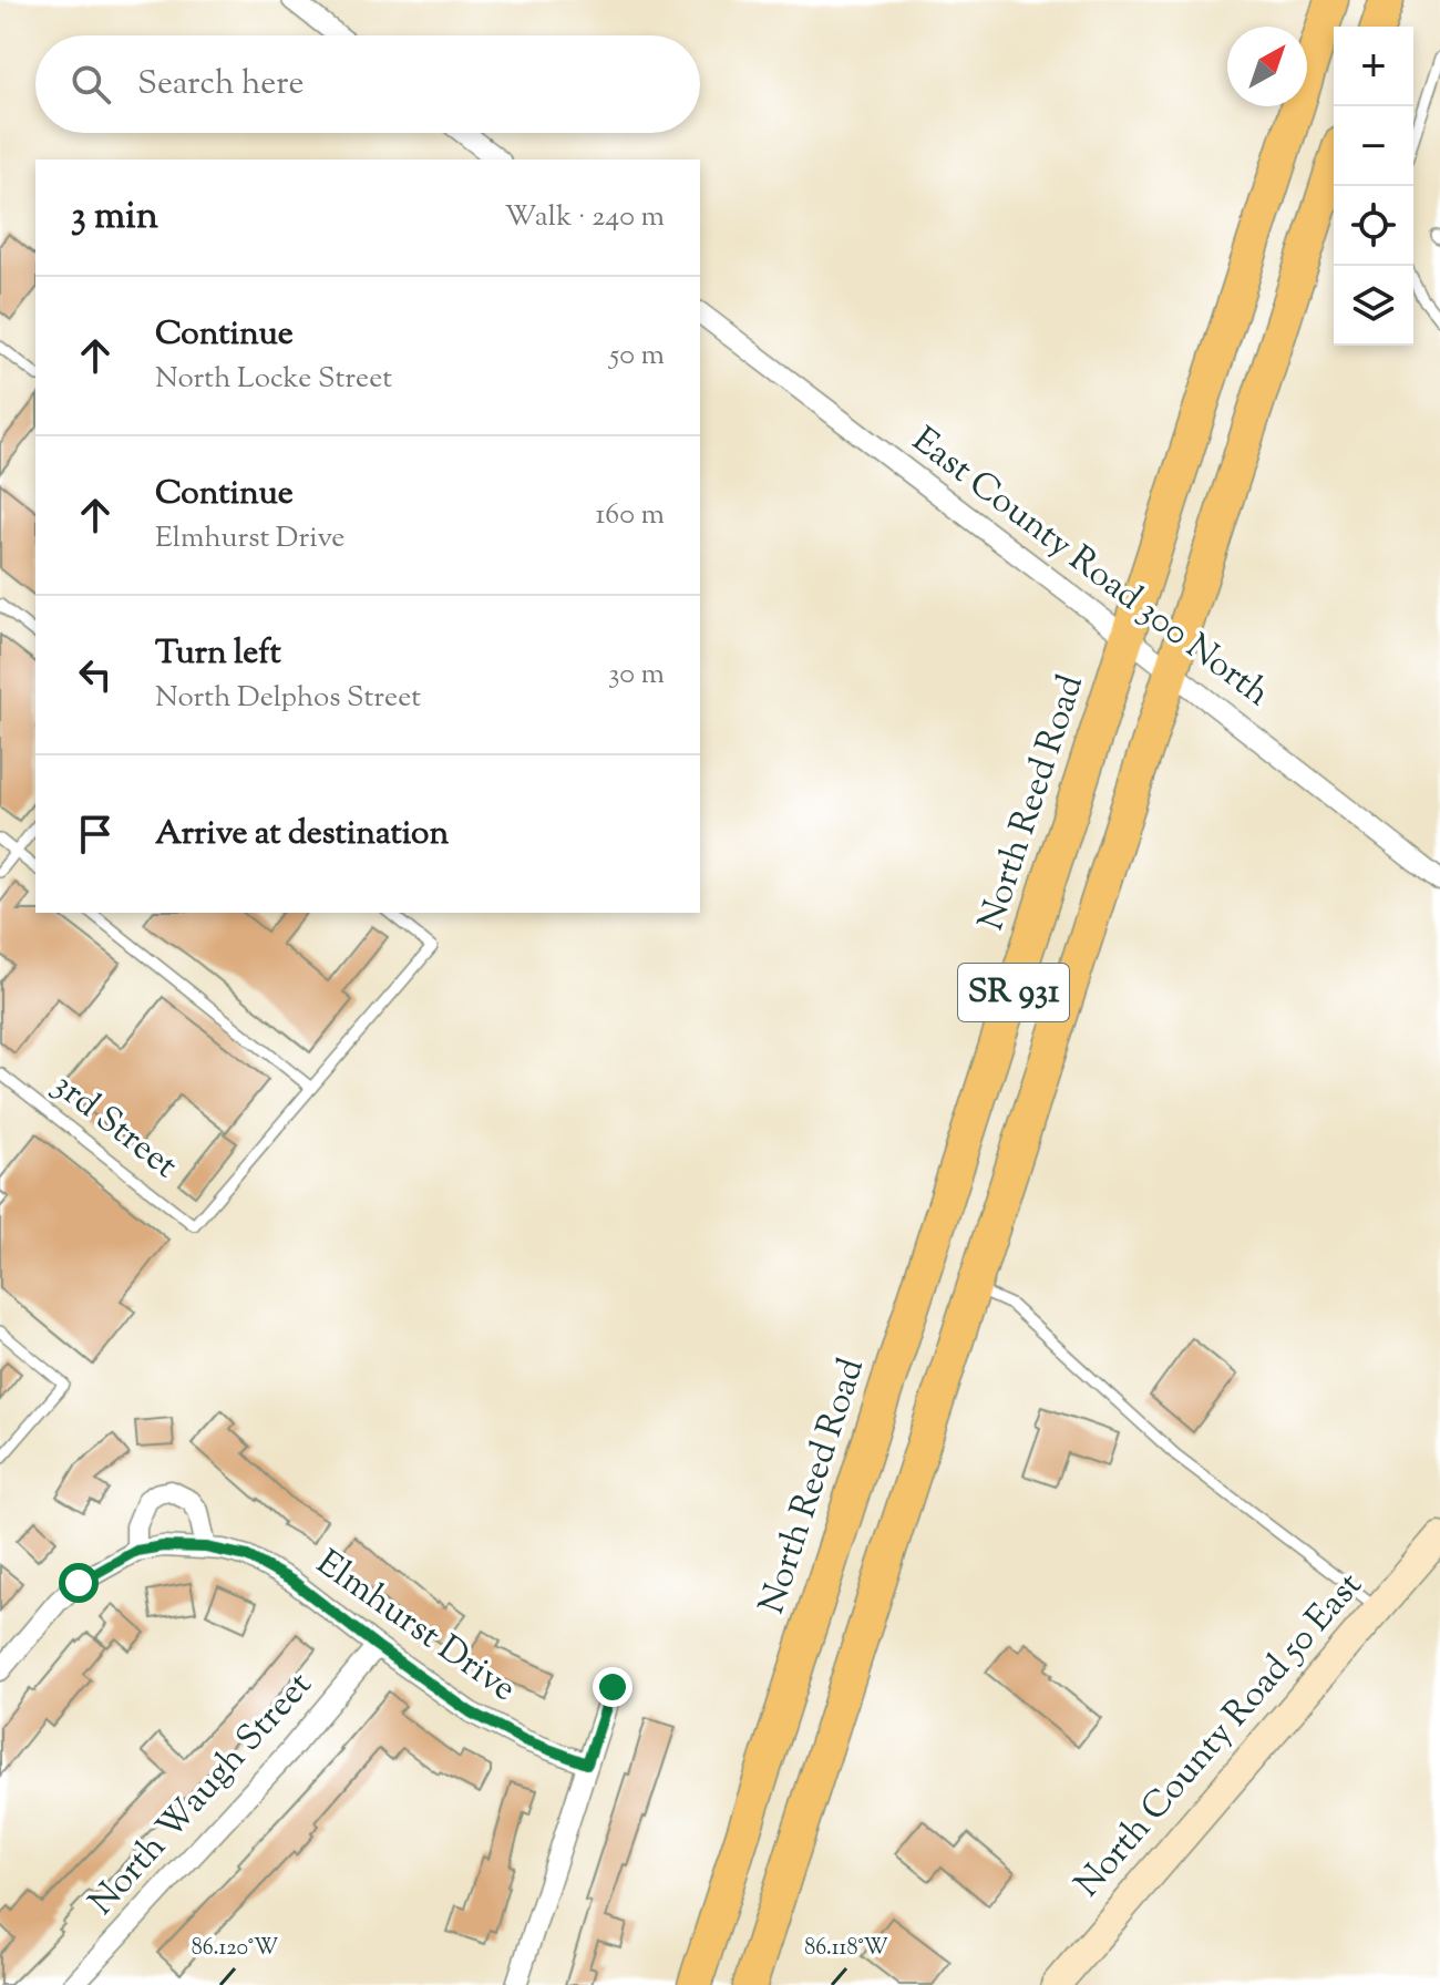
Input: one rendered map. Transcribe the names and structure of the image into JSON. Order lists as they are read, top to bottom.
{
  "streets": {
    "main road": ["North Reed Road", "SR 931"],
    "street": [
      "East County Road 300 North",
      "Elmhurst Drive",
      "North County Road 50 East",
      "North Waugh Street"
    ],
    "lane": ["3rd Street"]
  },
  "crossings": [
    ["East County Road 300 North", "North Reed Road"],
    ["East County Road 300 North", "SR 931"],
    ["Elmhurst Drive", "North Waugh Street"]
  ],
  "north": "top right",
  "page": {
    "map_buttons": ["+", "−"],
    "search": "Search here",
    "heading": ["3 min", "Walk · 240 m"],
    "list": [
      ["Continue", "North Locke Street", "50 m"],
      ["Continue", "Elmhurst Drive", "160 m"],
      ["Turn left", "North Delphos Street", "30 m"],
      "Arrive at destination"
    ]
  },
  "coordinates": ["86.120°W", "86.118°W"]
}
